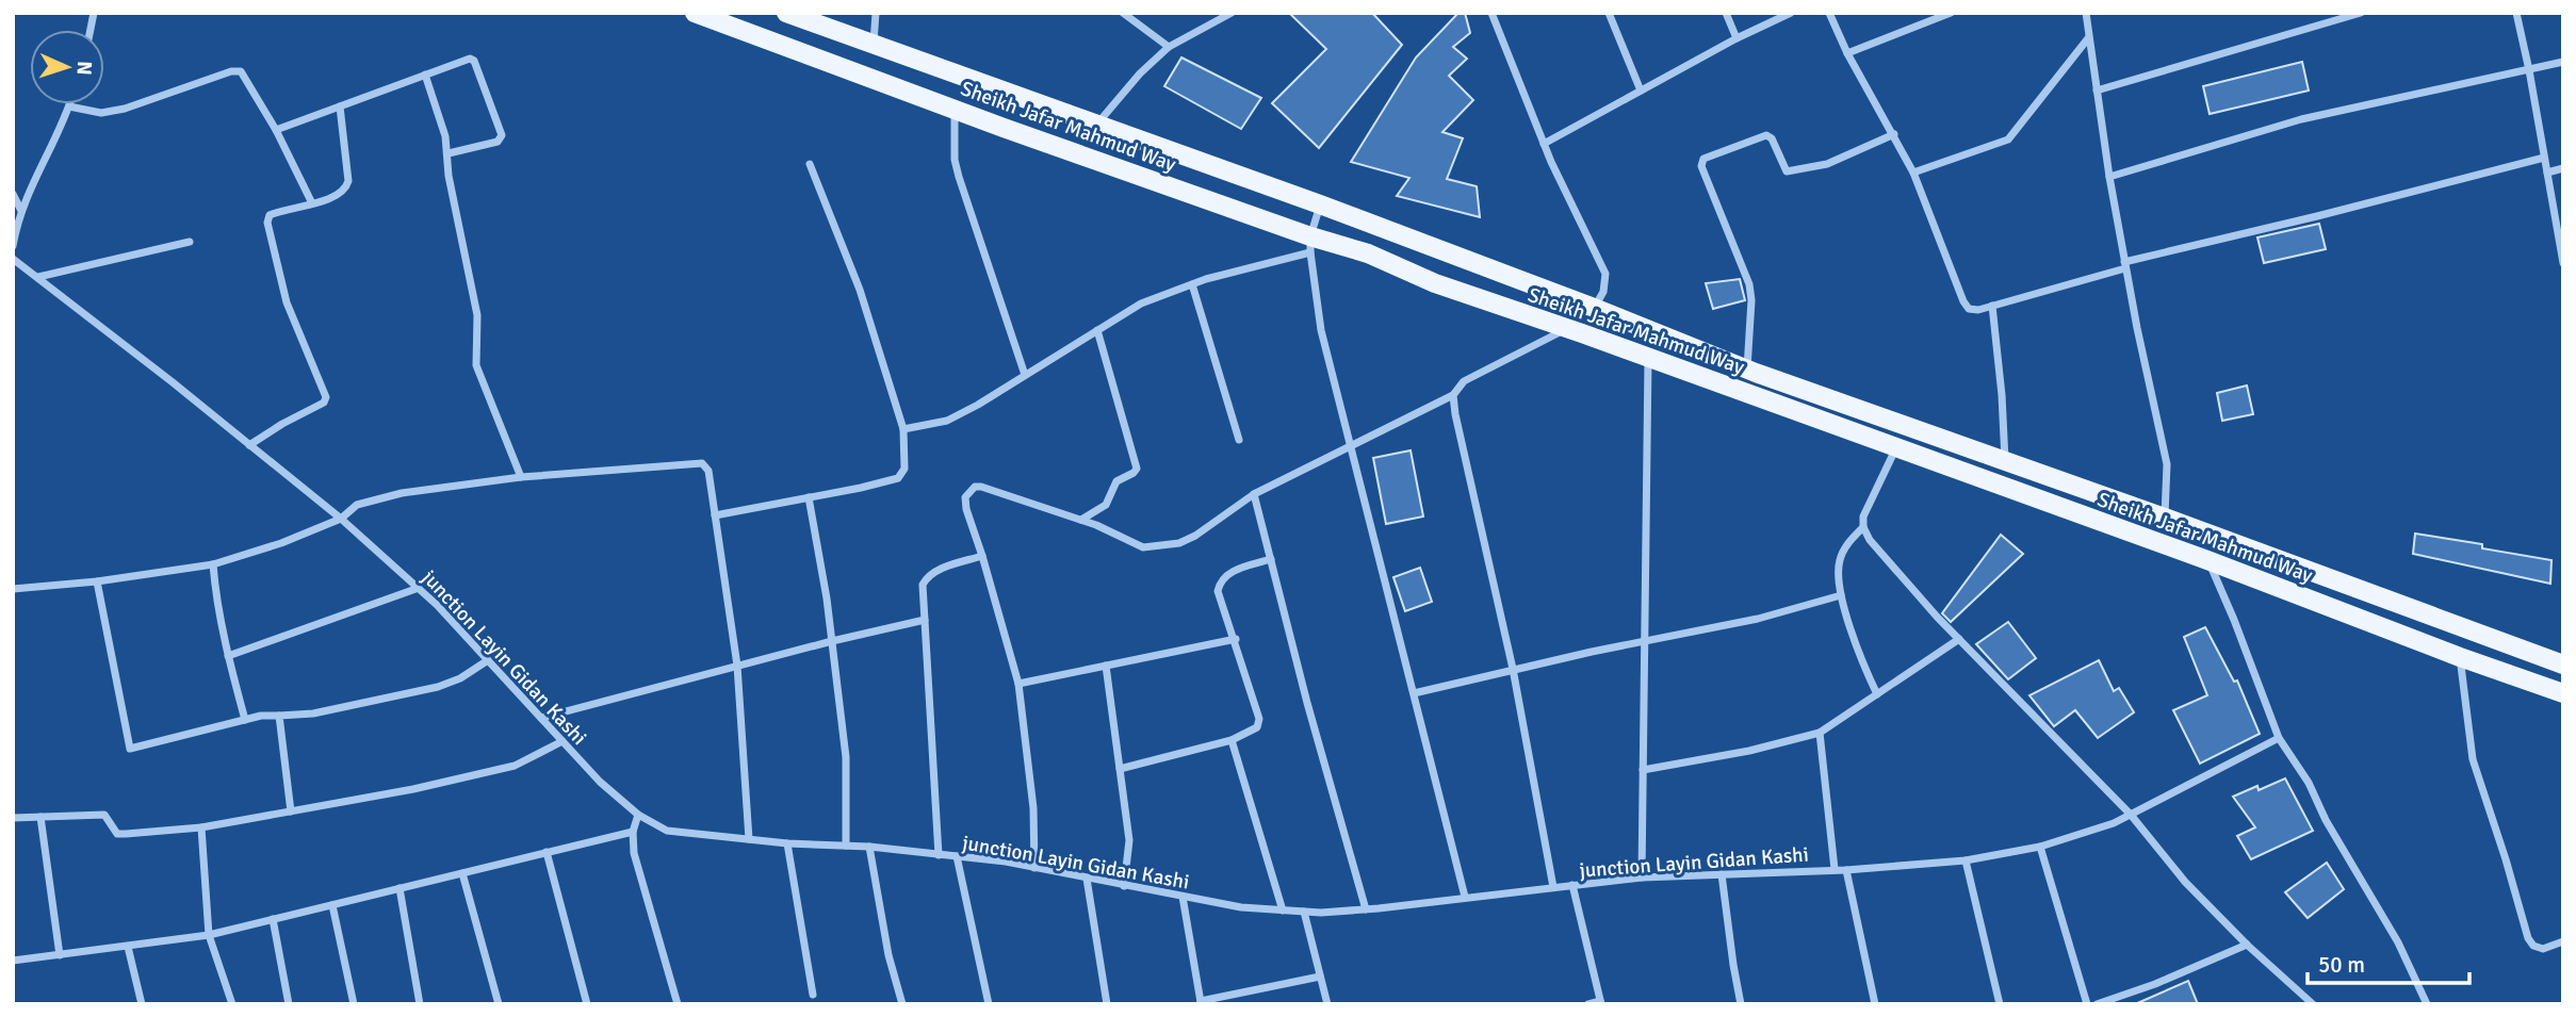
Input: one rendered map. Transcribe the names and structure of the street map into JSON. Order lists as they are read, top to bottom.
{
  "streets": {
    "main road": ["Sheikh Jafar Mahmud Way"],
    "street": ["junction Layin Gidan Kashi"]
  },
  "scale_bar": "50 m",
  "north": "right"
}
